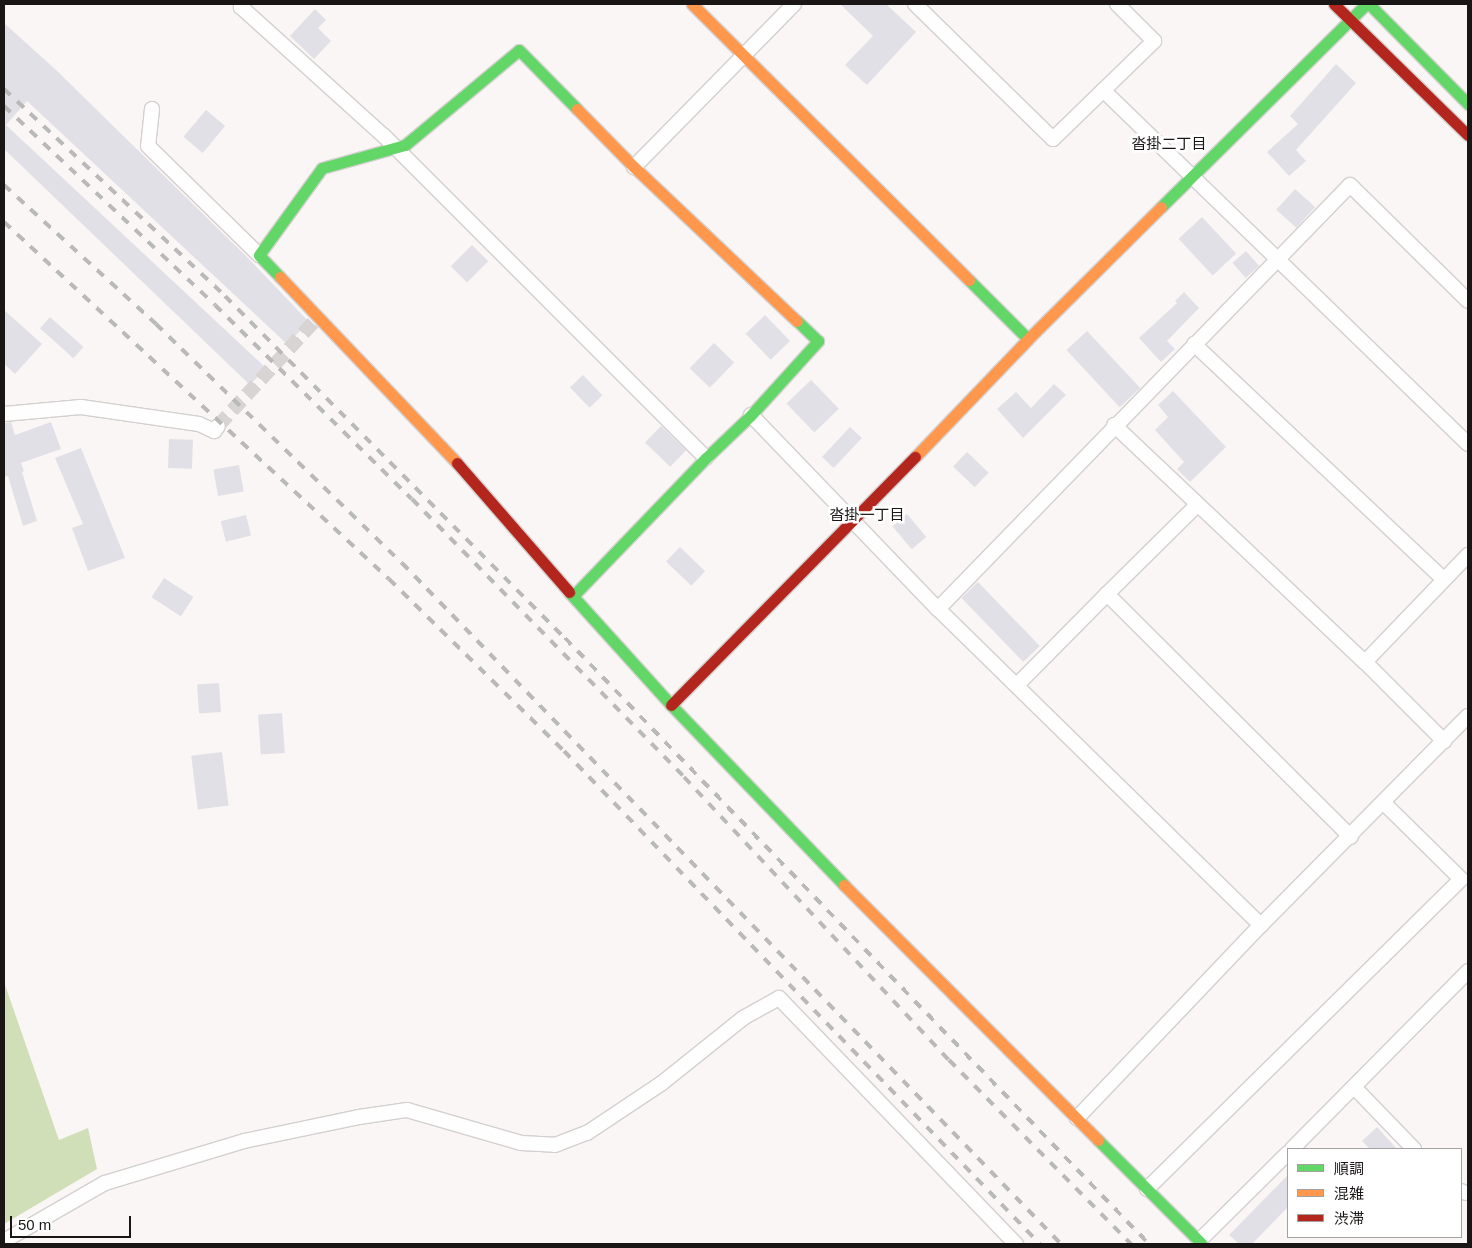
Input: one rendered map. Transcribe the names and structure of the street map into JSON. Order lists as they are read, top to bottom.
{
  "districts": ["沓掛二丁目", "沓掛一丁目"],
  "legend": ["順調", "混雑", "渋滞"],
  "scale_bar": "50 m"
}
